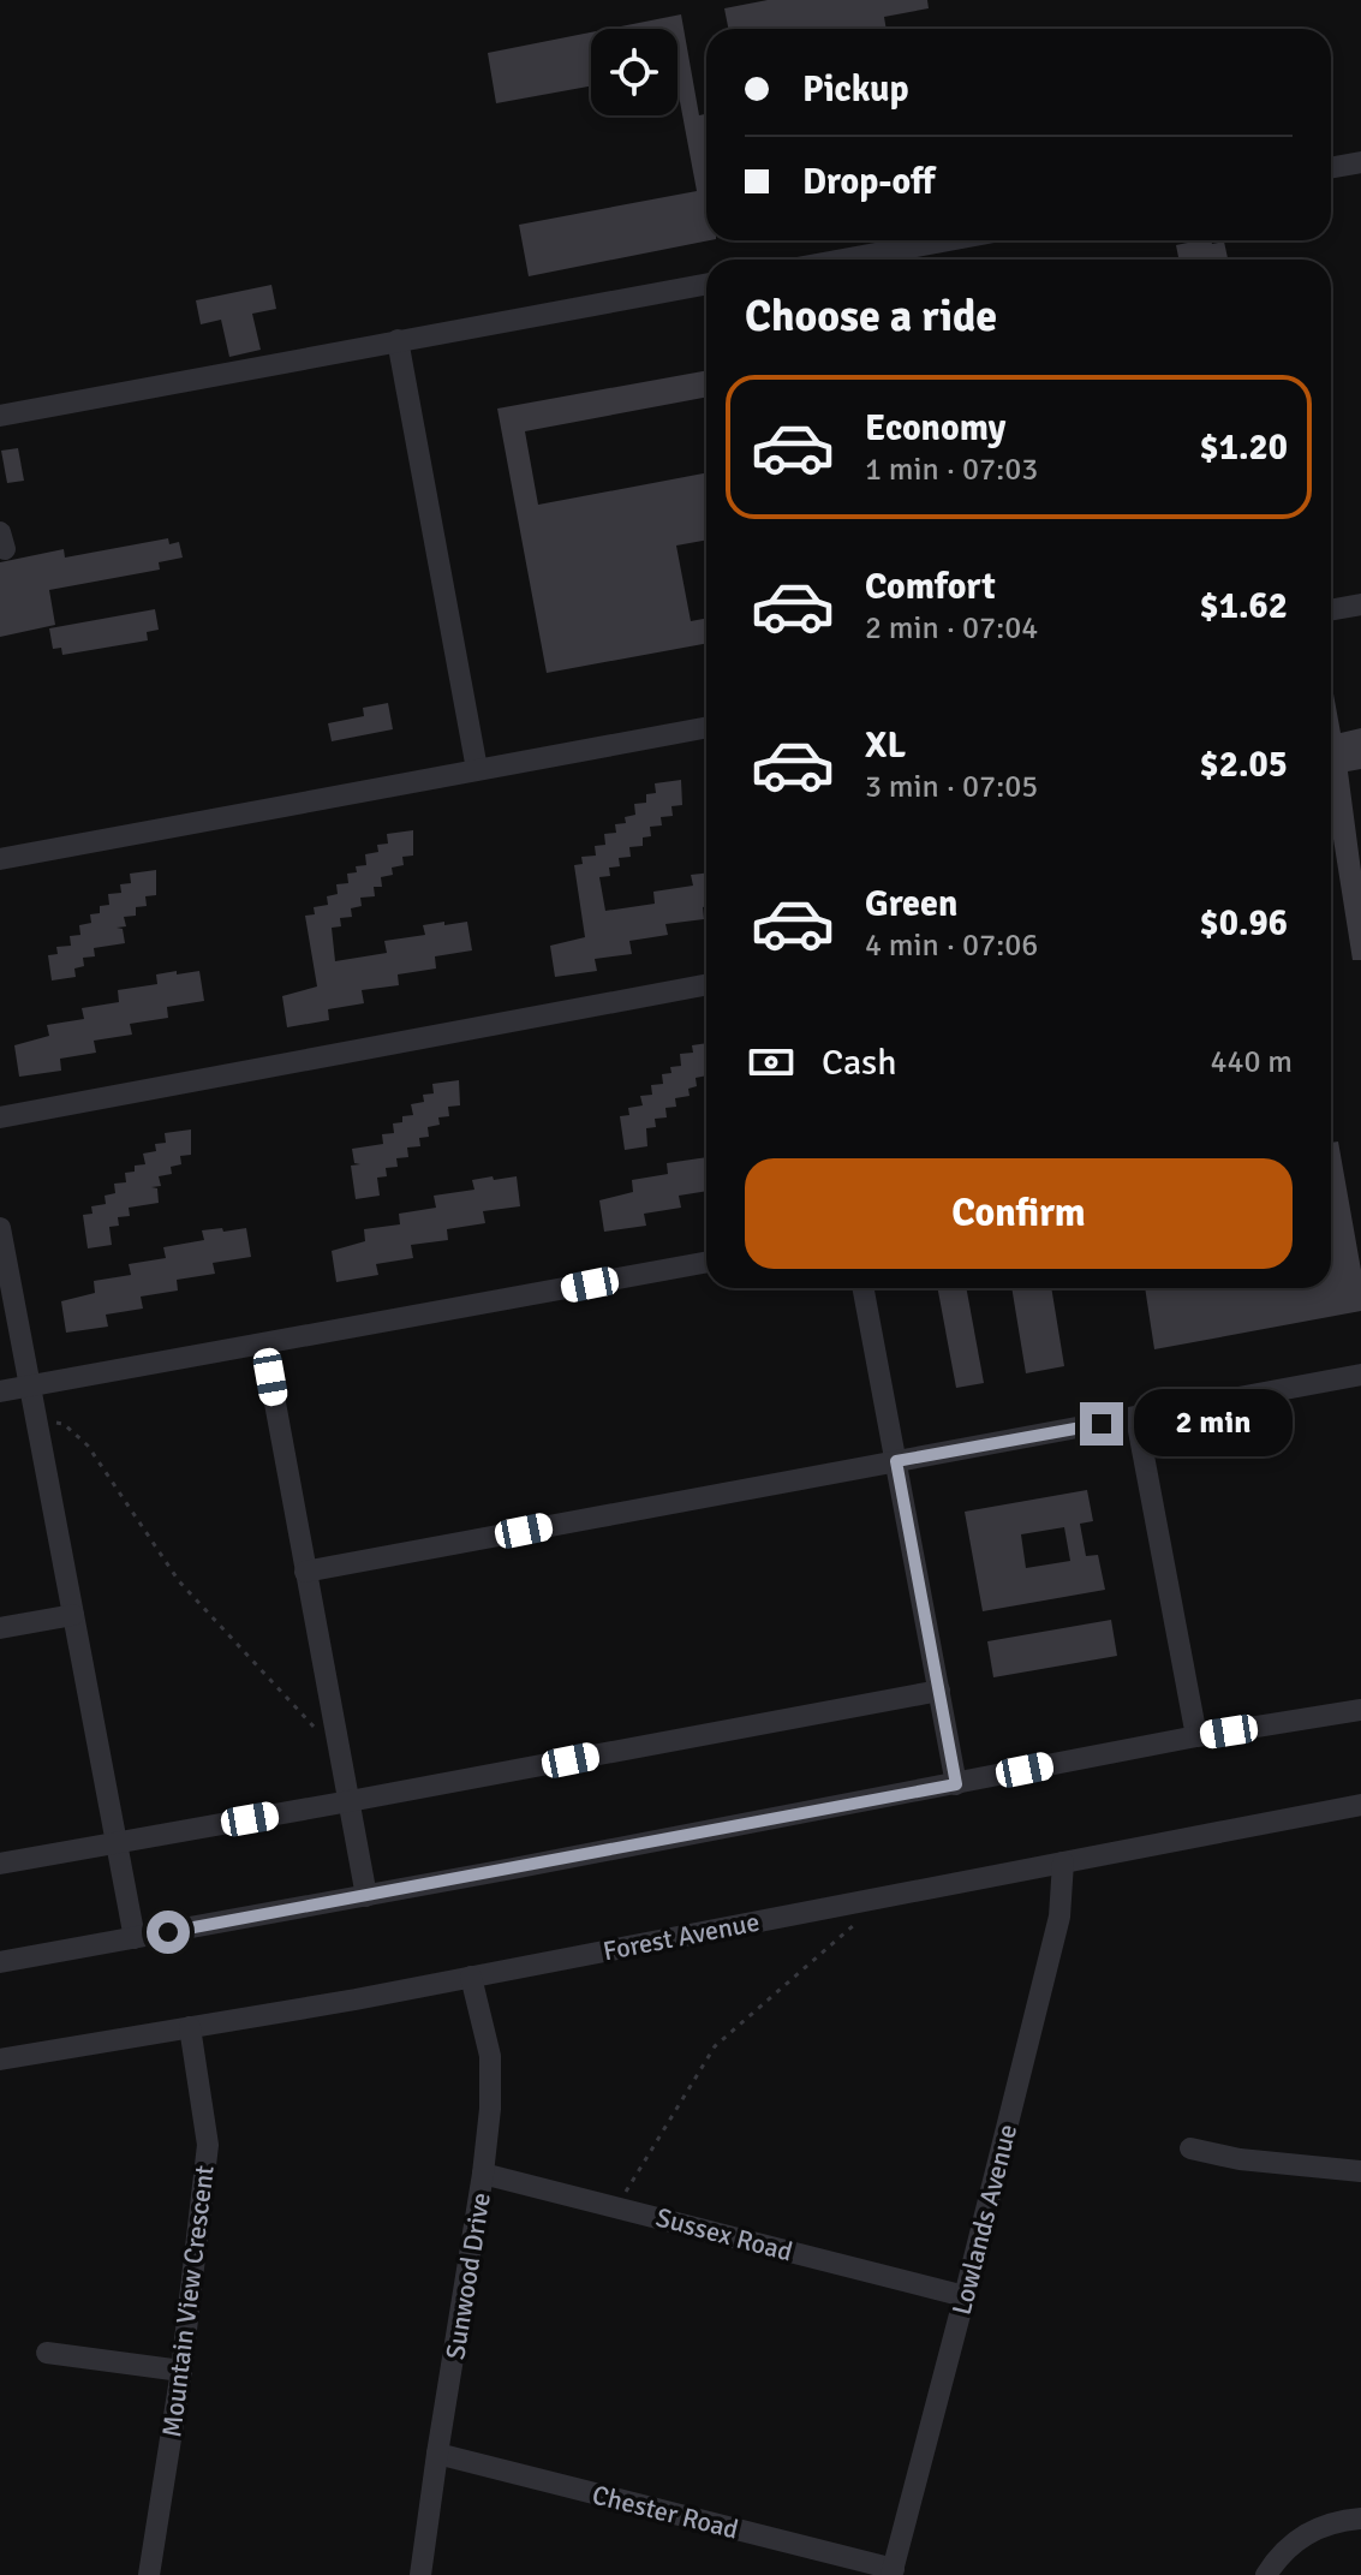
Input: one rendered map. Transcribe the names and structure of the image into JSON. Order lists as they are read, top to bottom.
{
  "streets": {
    "street": [
      "Forest Avenue",
      "Lowlands Avenue",
      "Sussex Road",
      "Sunwood Drive",
      "Mountain View Crescent",
      "Chester Road"
    ]
  },
  "crossings": [
    ["Forest Avenue", "Lowlands Avenue"],
    ["Forest Avenue", "Sunwood Drive"],
    ["Forest Avenue", "Mountain View Crescent"],
    ["Lowlands Avenue", "Sussex Road"],
    ["Lowlands Avenue", "Chester Road"],
    ["Sussex Road", "Sunwood Drive"],
    ["Sunwood Drive", "Chester Road"]
  ],
  "page": {
    "banner": ["Pickup", "Drop-off"],
    "heading": "Choose a ride",
    "list": [
      {
        "name": "Economy",
        "note": "1 min · 07:03",
        "value": "$1.20"
      },
      {
        "name": "Comfort",
        "note": "2 min · 07:04",
        "value": "$1.62"
      },
      {
        "name": "XL",
        "note": "3 min · 07:05",
        "value": "$2.05"
      },
      {
        "name": "Green",
        "note": "4 min · 07:06",
        "value": "$0.96"
      }
    ],
    "pay": ["Cash", "440 m"],
    "buttons": "Confirm",
    "bubble": "2 min"
  }
}
